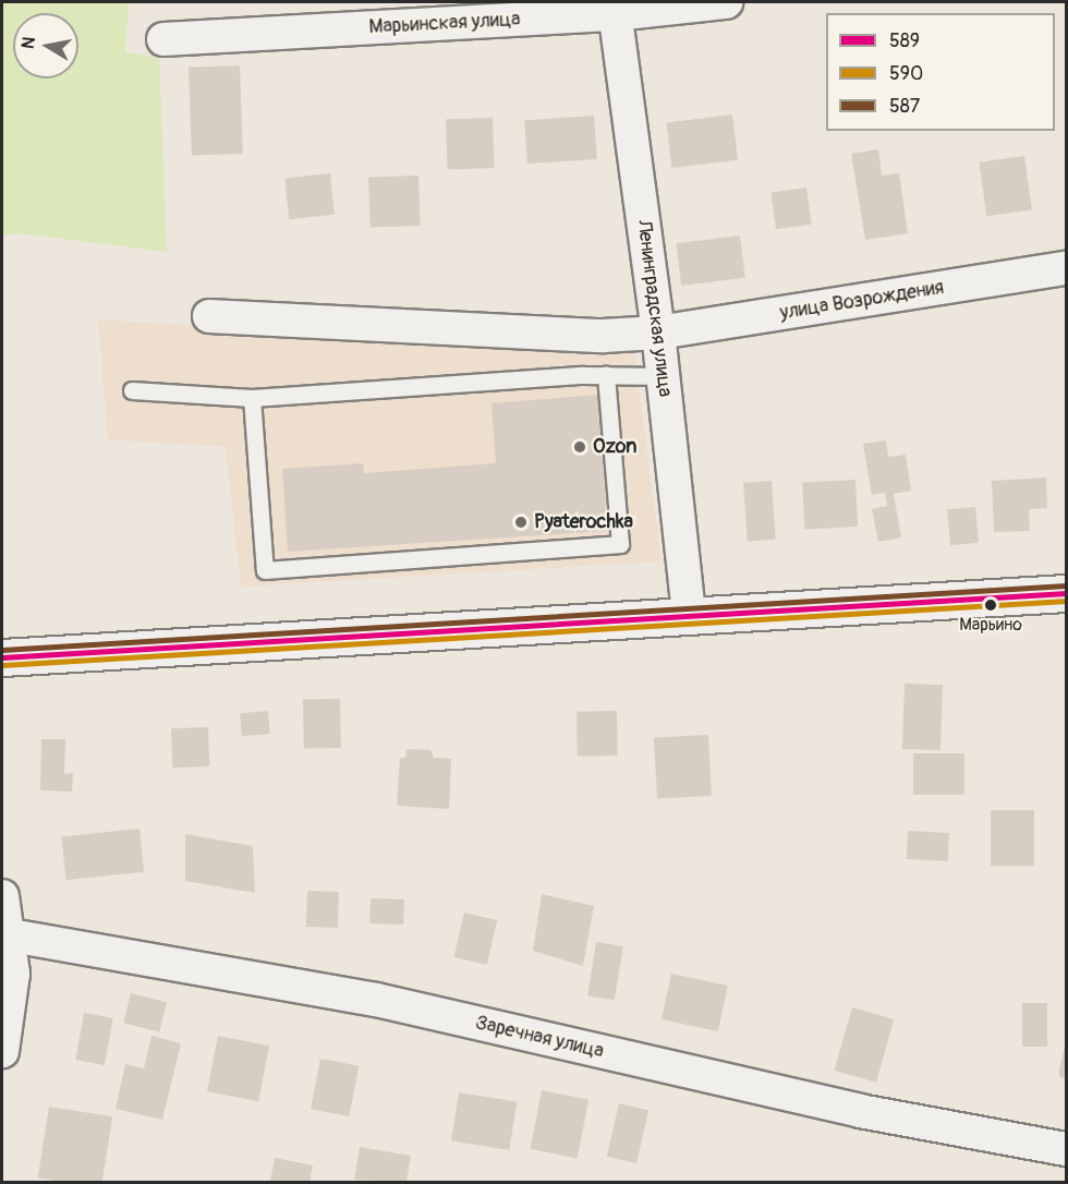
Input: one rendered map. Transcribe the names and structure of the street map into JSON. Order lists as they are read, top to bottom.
{
  "streets": {
    "street": [
      "Марьинская улица",
      "улица Возрождения",
      "Ленинградская улица",
      "Заречная улица"
    ]
  },
  "crossings": [
    ["Марьинская улица", "Ленинградская улица"],
    ["улица Возрождения", "Ленинградская улица"]
  ],
  "places": ["Ozon", "Pyaterochka", "Марьино"],
  "lines": ["transit line 587", "transit line 589", "transit line 590"],
  "legend": ["589", "590", "587"],
  "north": "left"
}
